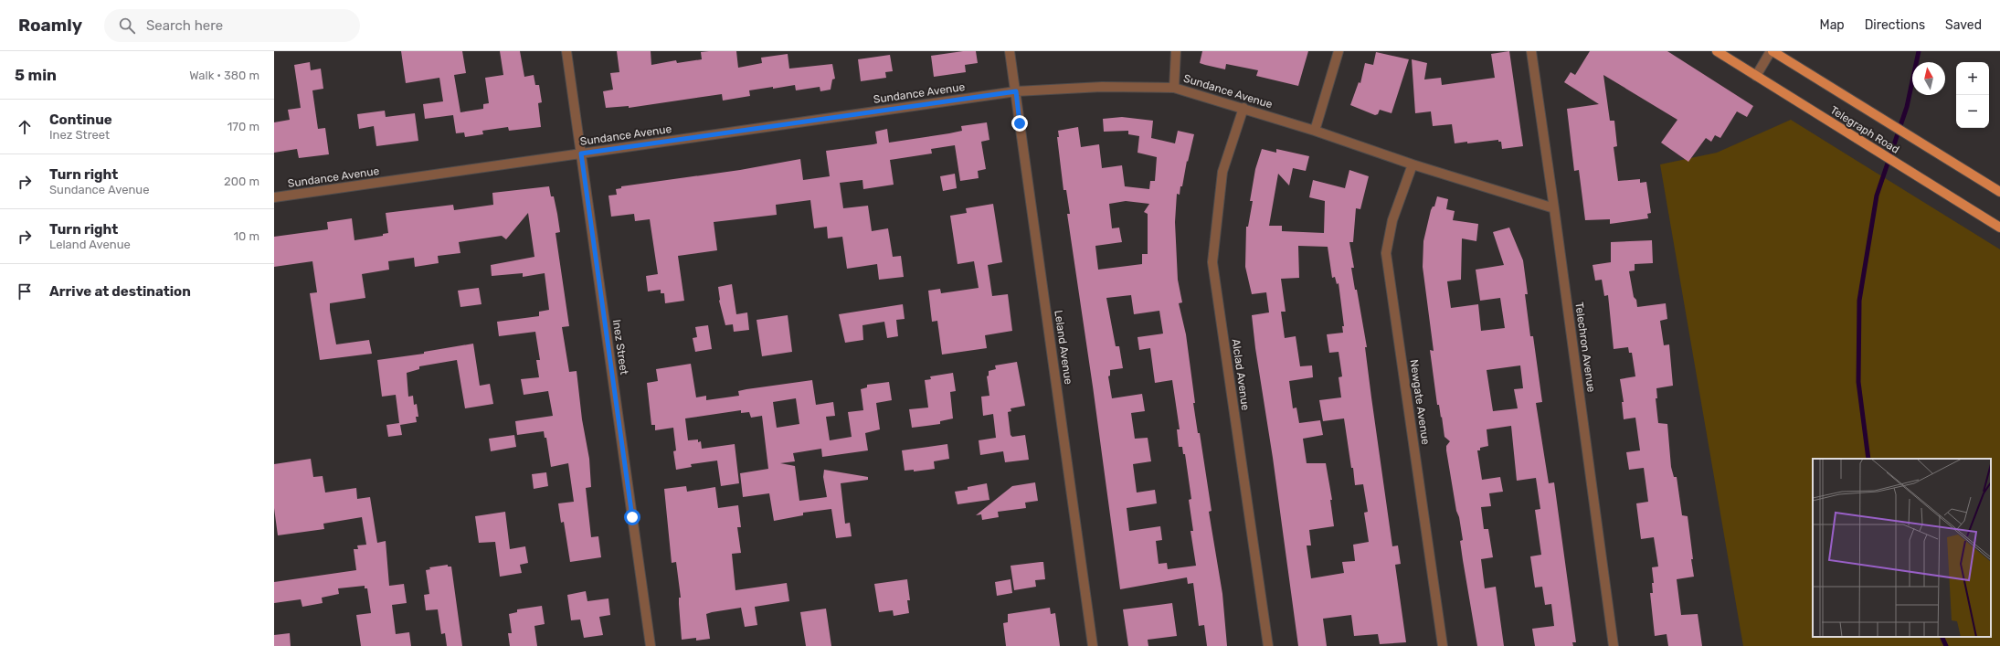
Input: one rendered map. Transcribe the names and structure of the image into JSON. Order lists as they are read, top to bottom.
{
  "streets": {
    "main road": ["Telegraph Road"],
    "street": [
      "Sundance Avenue",
      "Inez Street",
      "Leland Avenue",
      "Telechron Avenue",
      "Alclad Avenue",
      "Newgate Avenue"
    ]
  },
  "crossings": [
    ["Sundance Avenue", "Inez Street"],
    ["Sundance Avenue", "Leland Avenue"],
    ["Sundance Avenue", "Telechron Avenue"],
    ["Sundance Avenue", "Alclad Avenue"],
    ["Sundance Avenue", "Newgate Avenue"]
  ],
  "north": "top",
  "page": {
    "header": "Roamly",
    "search": "Search here",
    "nav": ["Map", "Directions", "Saved"],
    "heading": ["5 min", "Walk · 380 m"],
    "map_buttons": ["+", "−"],
    "list": [
      ["Continue", "Inez Street", "170 m"],
      ["Turn right", "Sundance Avenue", "200 m"],
      ["Turn right", "Leland Avenue", "10 m"],
      "Arrive at destination"
    ]
  }
}
